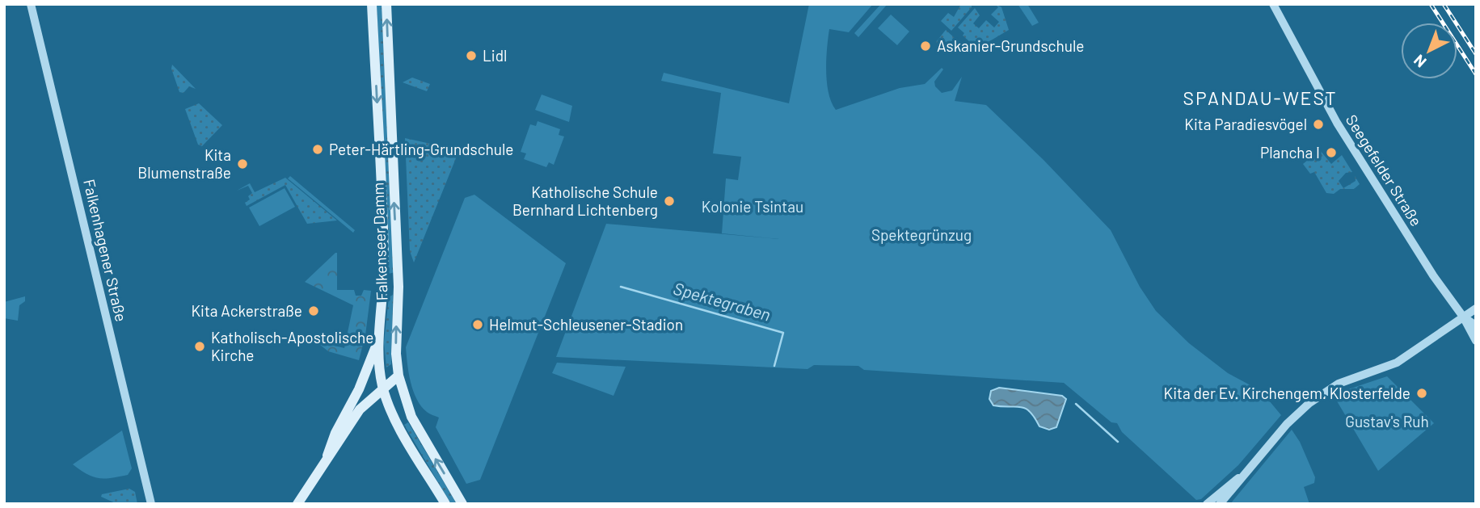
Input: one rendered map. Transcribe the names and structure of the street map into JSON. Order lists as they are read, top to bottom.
{
  "streets": {
    "main road": ["Falkenseer Damm"],
    "street": ["Seegefelder Straße", "Falkenhagener Straße"]
  },
  "districts": ["SPANDAU-WEST"],
  "water": ["Spektegraben"],
  "parks": ["Kolonie Tsintau", "Spektegrünzug", "Gustav's Ruh"],
  "places": [
    "Askanier-Grundschule",
    "Lidl",
    "Kita Paradiesvögel",
    "Peter-Härtling-Grundschule",
    "Plancha I",
    "Kita Blumenstraße",
    "Katholische Schule Bernhard Lichtenberg",
    "Kita Ackerstraße",
    "Helmut-Schleusener-Stadion",
    "Katholisch-Apostolische Kirche",
    "Kita der Ev. Kirchengem. Klosterfelde"
  ],
  "north": "bottom left"
}
